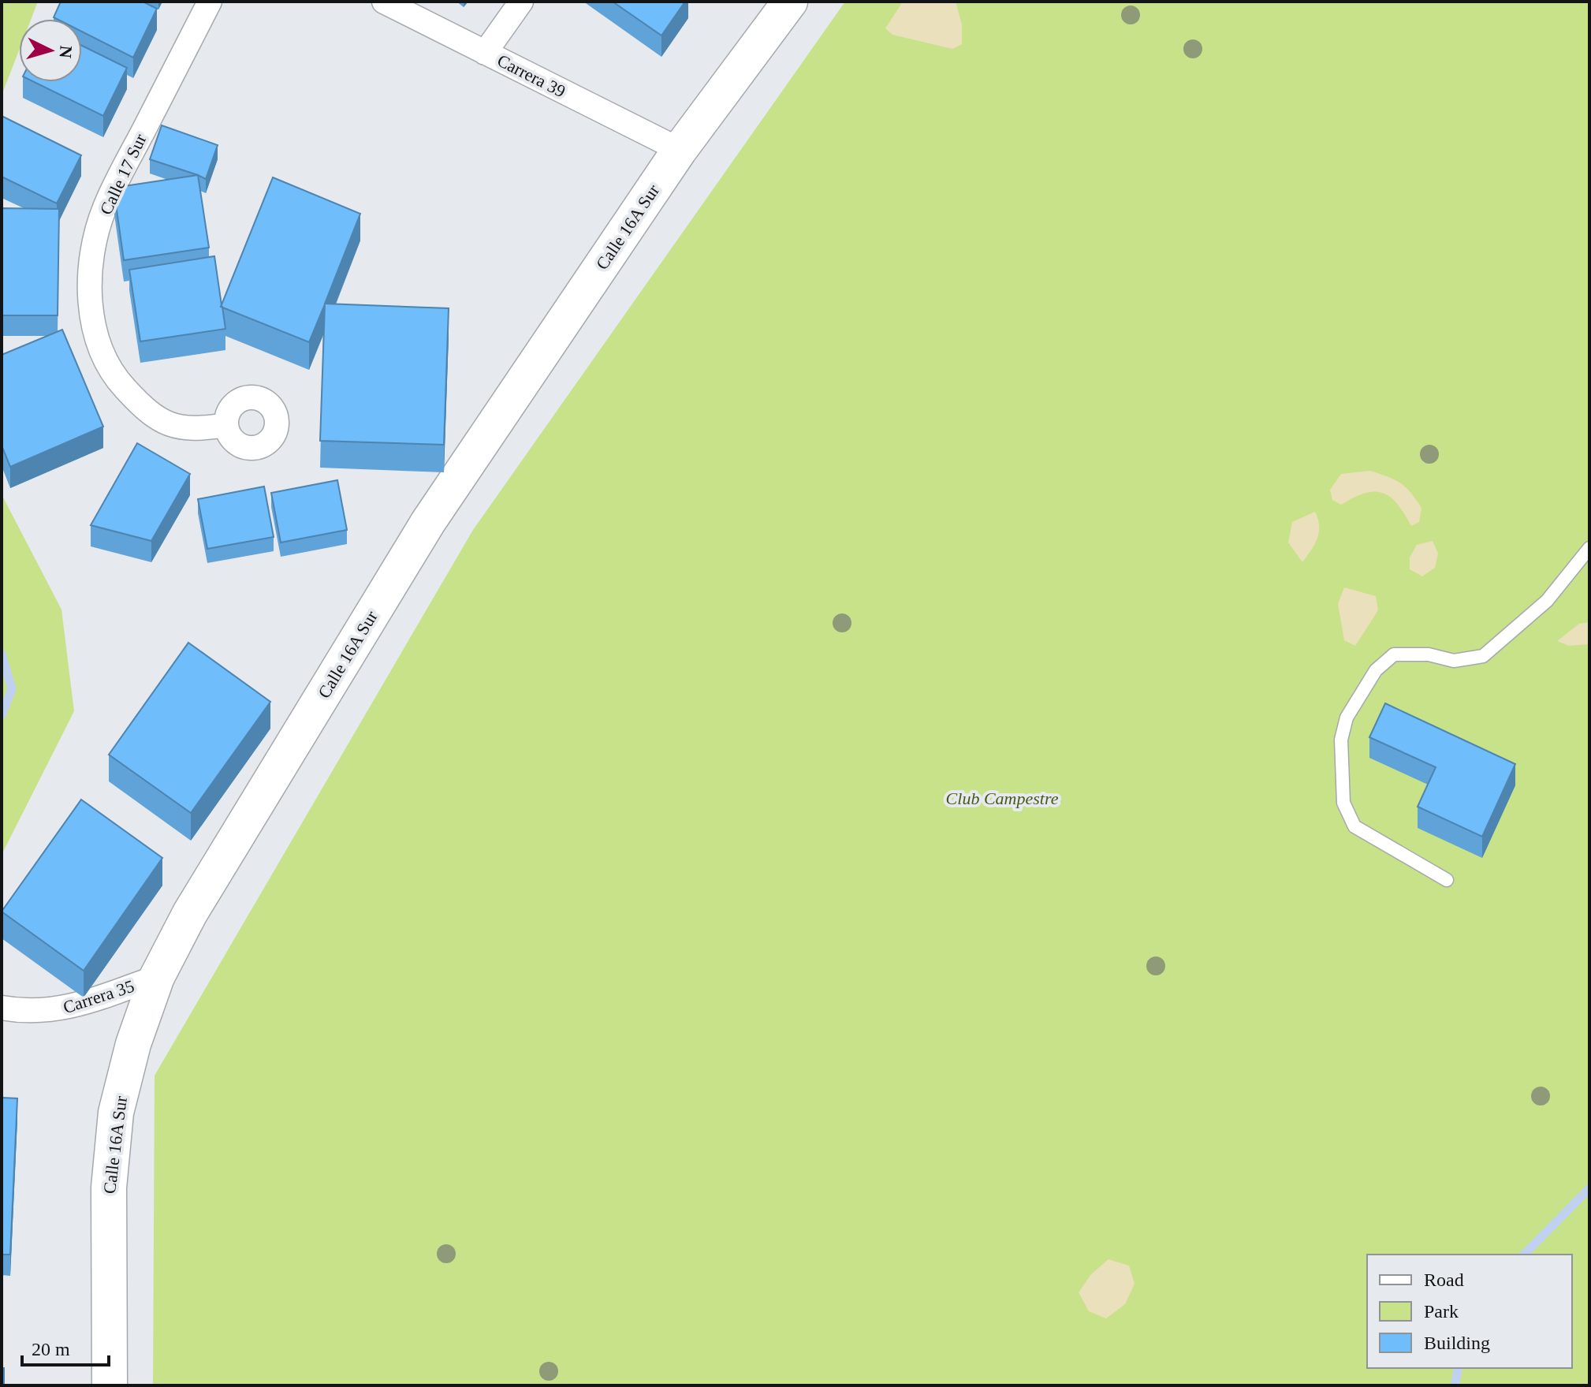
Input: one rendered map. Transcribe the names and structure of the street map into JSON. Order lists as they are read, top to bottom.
{
  "streets": {
    "street": [
      "Carrera 39",
      "Calle 17 Sur",
      "Calle 16A Sur",
      "Carrera 35"
    ]
  },
  "crossings": [
    ["Carrera 39", "Calle 16A Sur"],
    ["Calle 16A Sur", "Carrera 35"]
  ],
  "parks": ["Club Campestre"],
  "legend": ["Road", "Park", "Building"],
  "scale_bar": "20 m",
  "north": "right"
}
